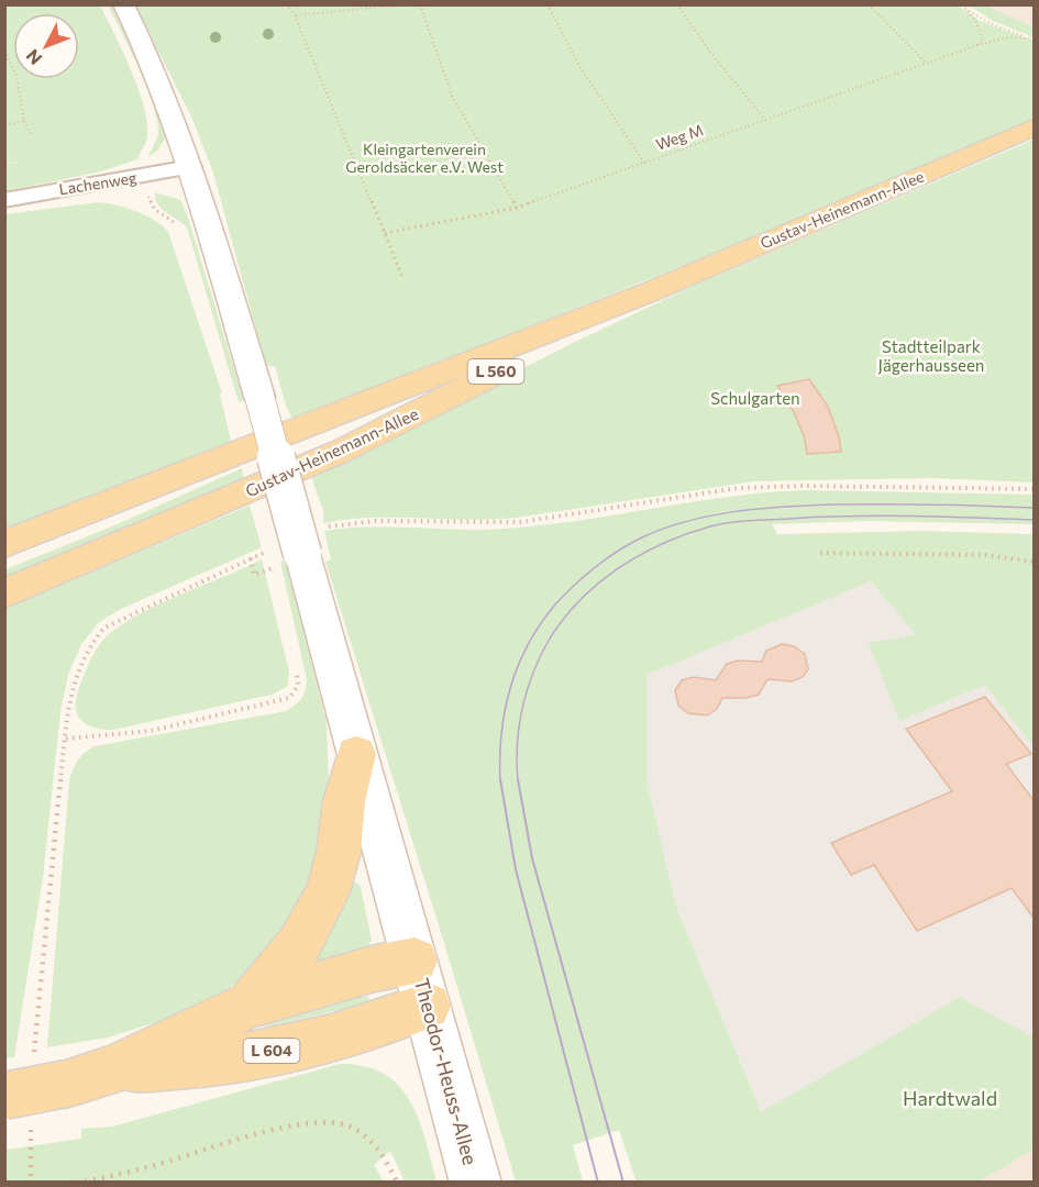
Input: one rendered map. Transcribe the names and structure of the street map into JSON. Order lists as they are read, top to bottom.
{
  "streets": {
    "main road": ["Gustav-Heinemann-Allee", "L 560", "L 604"],
    "street": ["Lachenweg", "Theodor-Heuss-Allee"],
    "path": ["Weg M"]
  },
  "crossings": [
    ["Lachenweg", "Theodor-Heuss-Allee"],
    ["L 604", "Theodor-Heuss-Allee"]
  ],
  "parks": [
    "Kleingartenverein Geroldsäcker e.V. West",
    "Stadtteilpark Jägerhausseen",
    "Schulgarten",
    "Hardtwald"
  ],
  "north": "bottom left"
}
